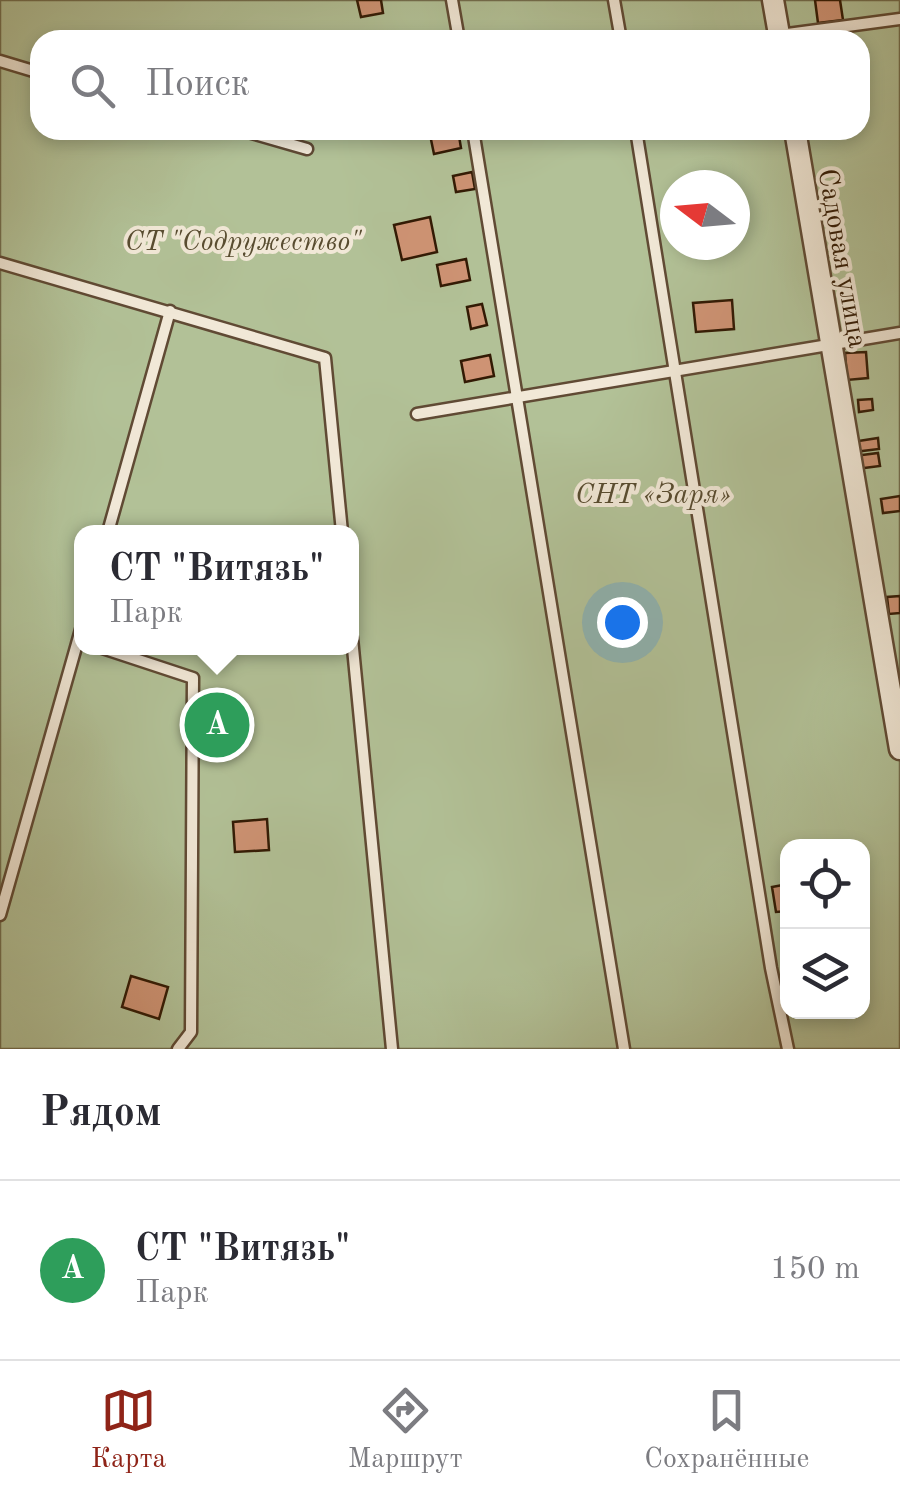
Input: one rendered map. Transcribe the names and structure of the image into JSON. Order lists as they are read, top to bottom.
{
  "streets": {
    "street": ["Садовая улица"]
  },
  "parks": ["СТ \"Содружество\"", "СНТ «Заря»"],
  "north": "left",
  "page": {
    "search": "Поиск",
    "popup": ["СТ \"Витязь\"", "Парк"],
    "pins": "A",
    "heading": "Рядом",
    "list": [
      {
        "mark": "A",
        "name": "СТ \"Витязь\"",
        "note": "Парк",
        "value": "150 m"
      }
    ],
    "nav": ["Карта", "Маршрут", "Сохранённые"]
  }
}
